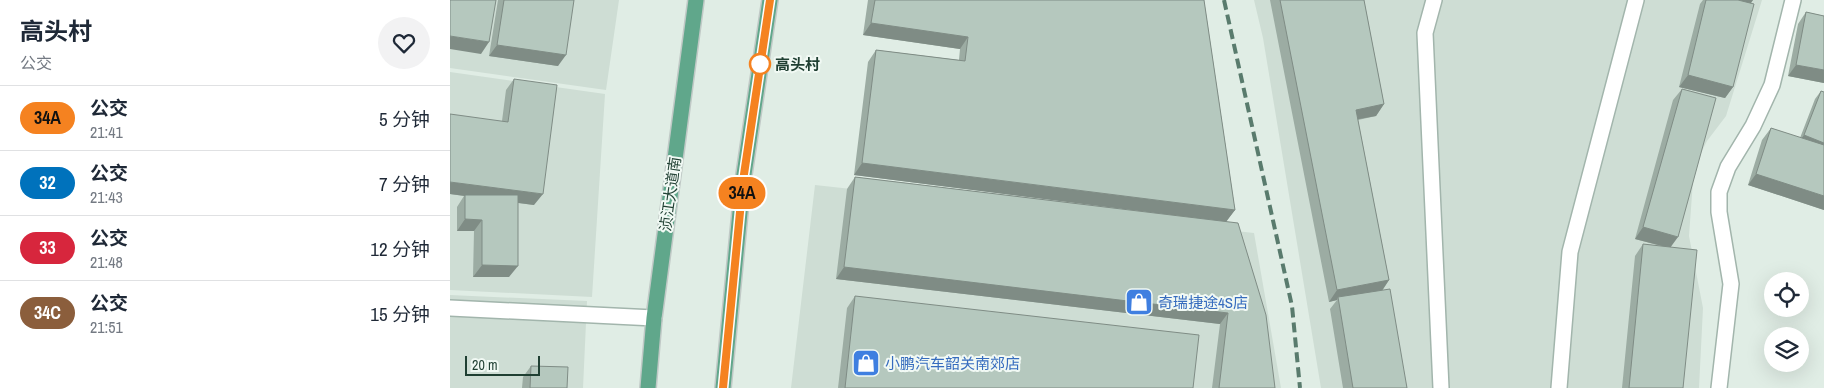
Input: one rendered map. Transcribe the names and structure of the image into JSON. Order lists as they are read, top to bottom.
{
  "streets": {
    "main road": ["浈江大道南"]
  },
  "places": {
    "other": ["高头村"],
    "shop": ["奇瑞捷途4S店", "小鹏汽车韶关南郊店"]
  },
  "lines": ["bus line 34A"],
  "scale_bar": "20 m",
  "page": {
    "heading": ["高头村", "公交"],
    "on_map": "34A",
    "list": [
      {
        "mark": "34A",
        "name": "公交",
        "note": "21:41",
        "value": "5 分钟"
      },
      {
        "mark": "32",
        "name": "公交",
        "note": "21:43",
        "value": "7 分钟"
      },
      {
        "mark": "33",
        "name": "公交",
        "note": "21:48",
        "value": "12 分钟"
      },
      {
        "mark": "34C",
        "name": "公交",
        "note": "21:51",
        "value": "15 分钟"
      }
    ],
    "scale": "20 m"
  }
}
